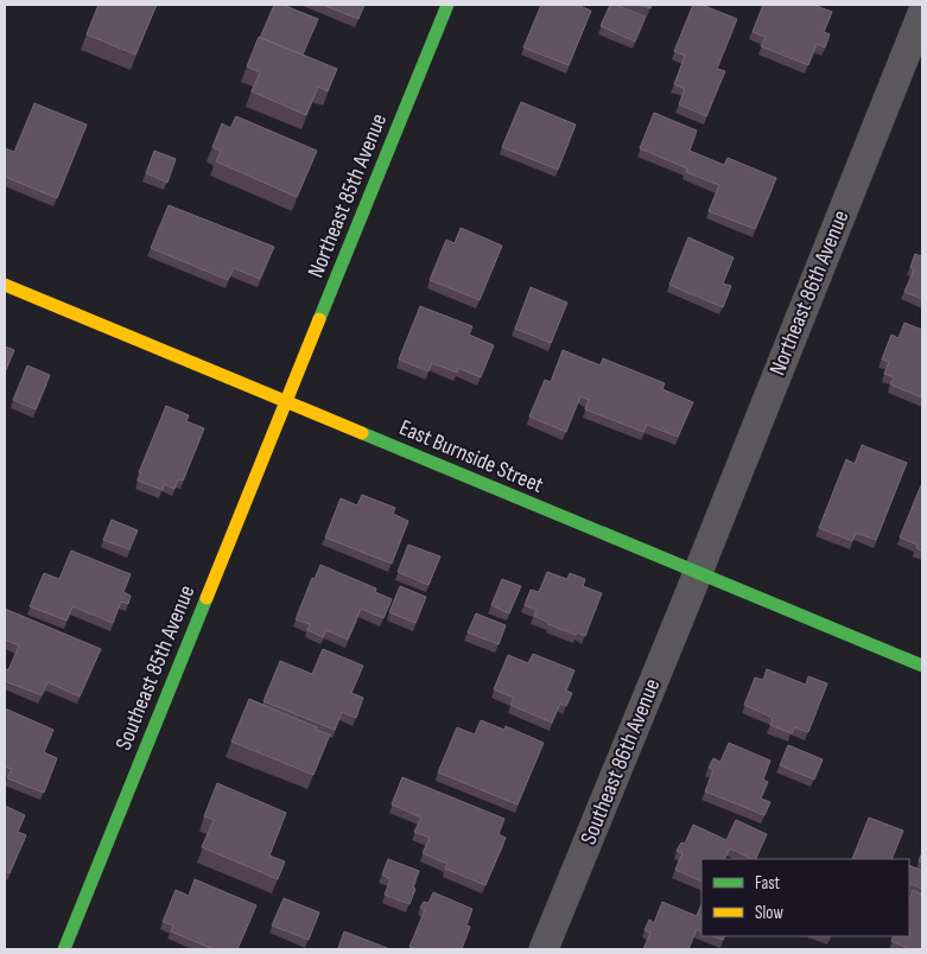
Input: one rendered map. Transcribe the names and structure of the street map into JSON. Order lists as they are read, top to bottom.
{
  "streets": {
    "street": [
      "Northeast 85th Avenue",
      "Northeast 86th Avenue",
      "East Burnside Street",
      "Southeast 85th Avenue",
      "Southeast 86th Avenue"
    ]
  },
  "crossings": [
    ["Northeast 85th Avenue", "East Burnside Street"],
    ["Northeast 85th Avenue", "Southeast 85th Avenue"],
    ["Northeast 86th Avenue", "East Burnside Street"],
    ["Northeast 86th Avenue", "Southeast 86th Avenue"],
    ["East Burnside Street", "Southeast 85th Avenue"],
    ["East Burnside Street", "Southeast 86th Avenue"]
  ],
  "legend": ["Fast", "Slow"]
}
